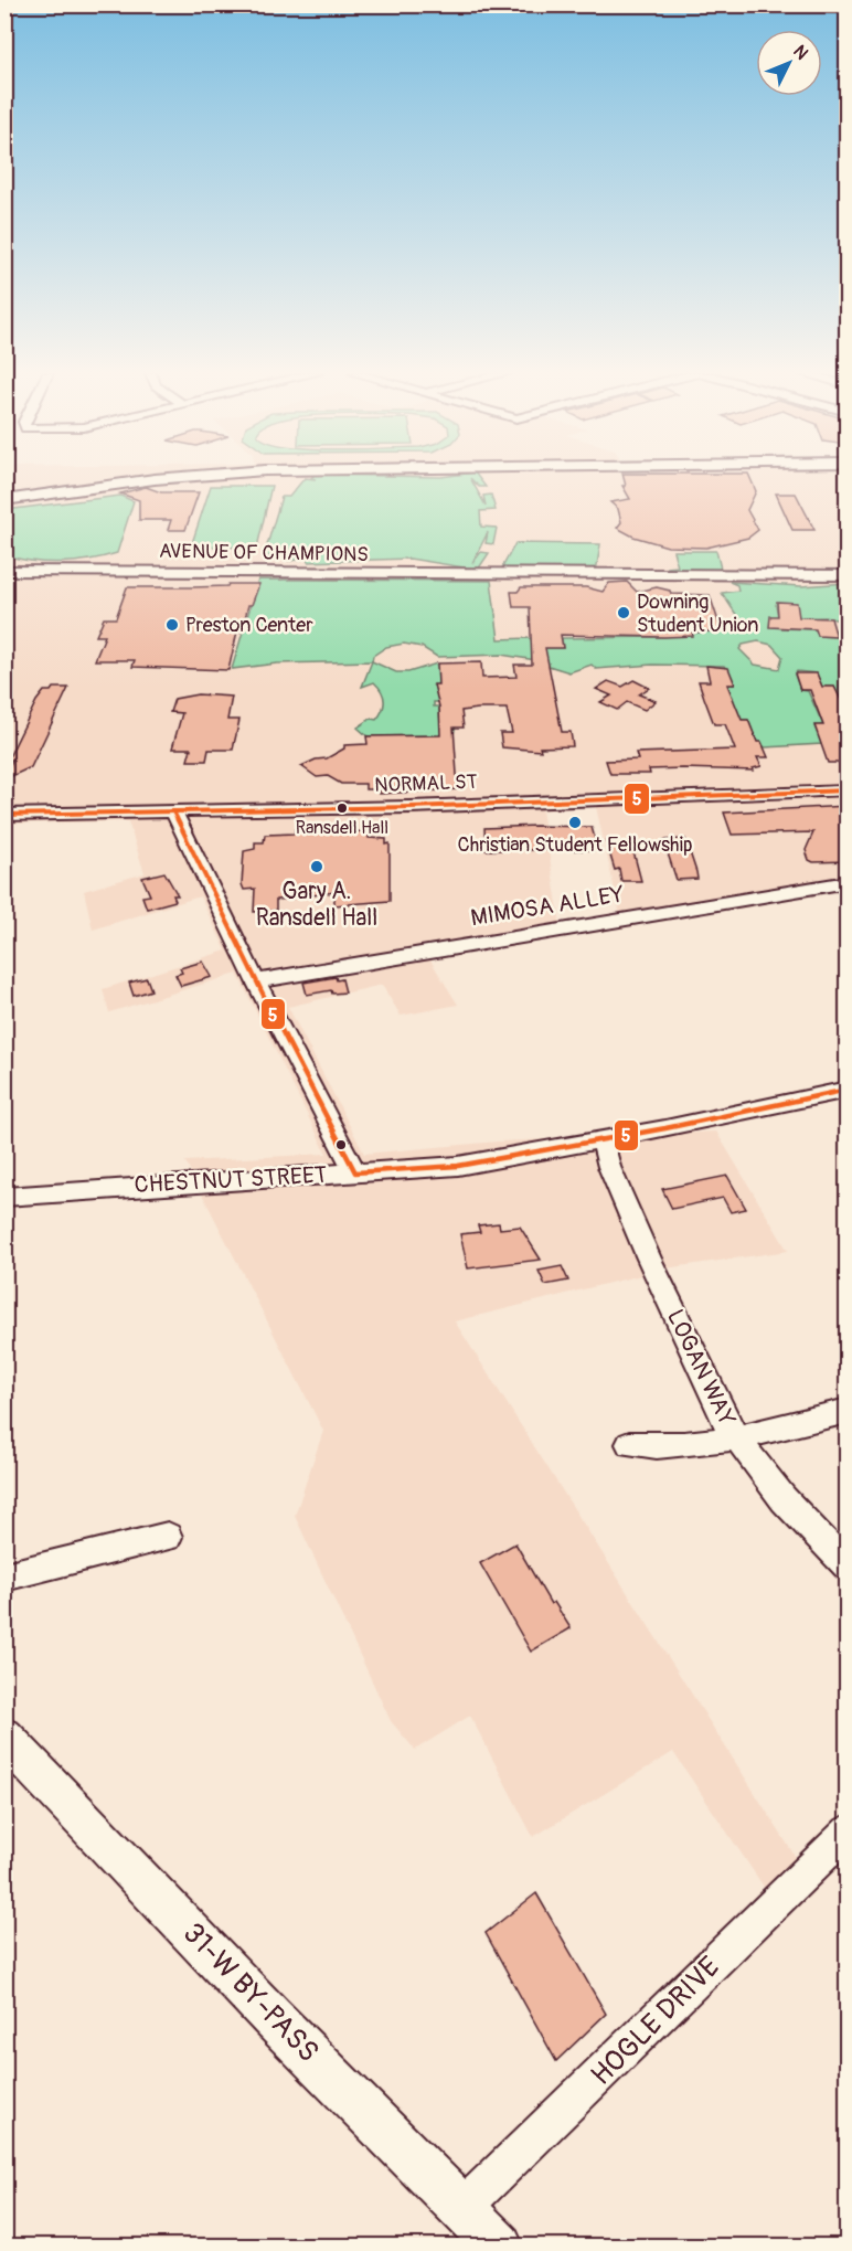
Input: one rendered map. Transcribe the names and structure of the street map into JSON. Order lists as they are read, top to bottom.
{
  "streets": {
    "main road": ["31-W BY-PASS"],
    "street": [
      "AVENUE OF CHAMPIONS",
      "NORMAL ST",
      "MIMOSA ALLEY",
      "CHESTNUT STREET",
      "LOGAN WAY",
      "HOGLE DRIVE"
    ]
  },
  "crossings": [
    ["CHESTNUT STREET", "LOGAN WAY"],
    ["31-W BY-PASS", "HOGLE DRIVE"]
  ],
  "places": [
    "Downing Student Union",
    "Preston Center",
    "Ransdell Hall",
    "Christian Student Fellowship",
    "Gary A. Ransdell Hall"
  ],
  "lines": ["transit line 5"],
  "north": "top right"
}
